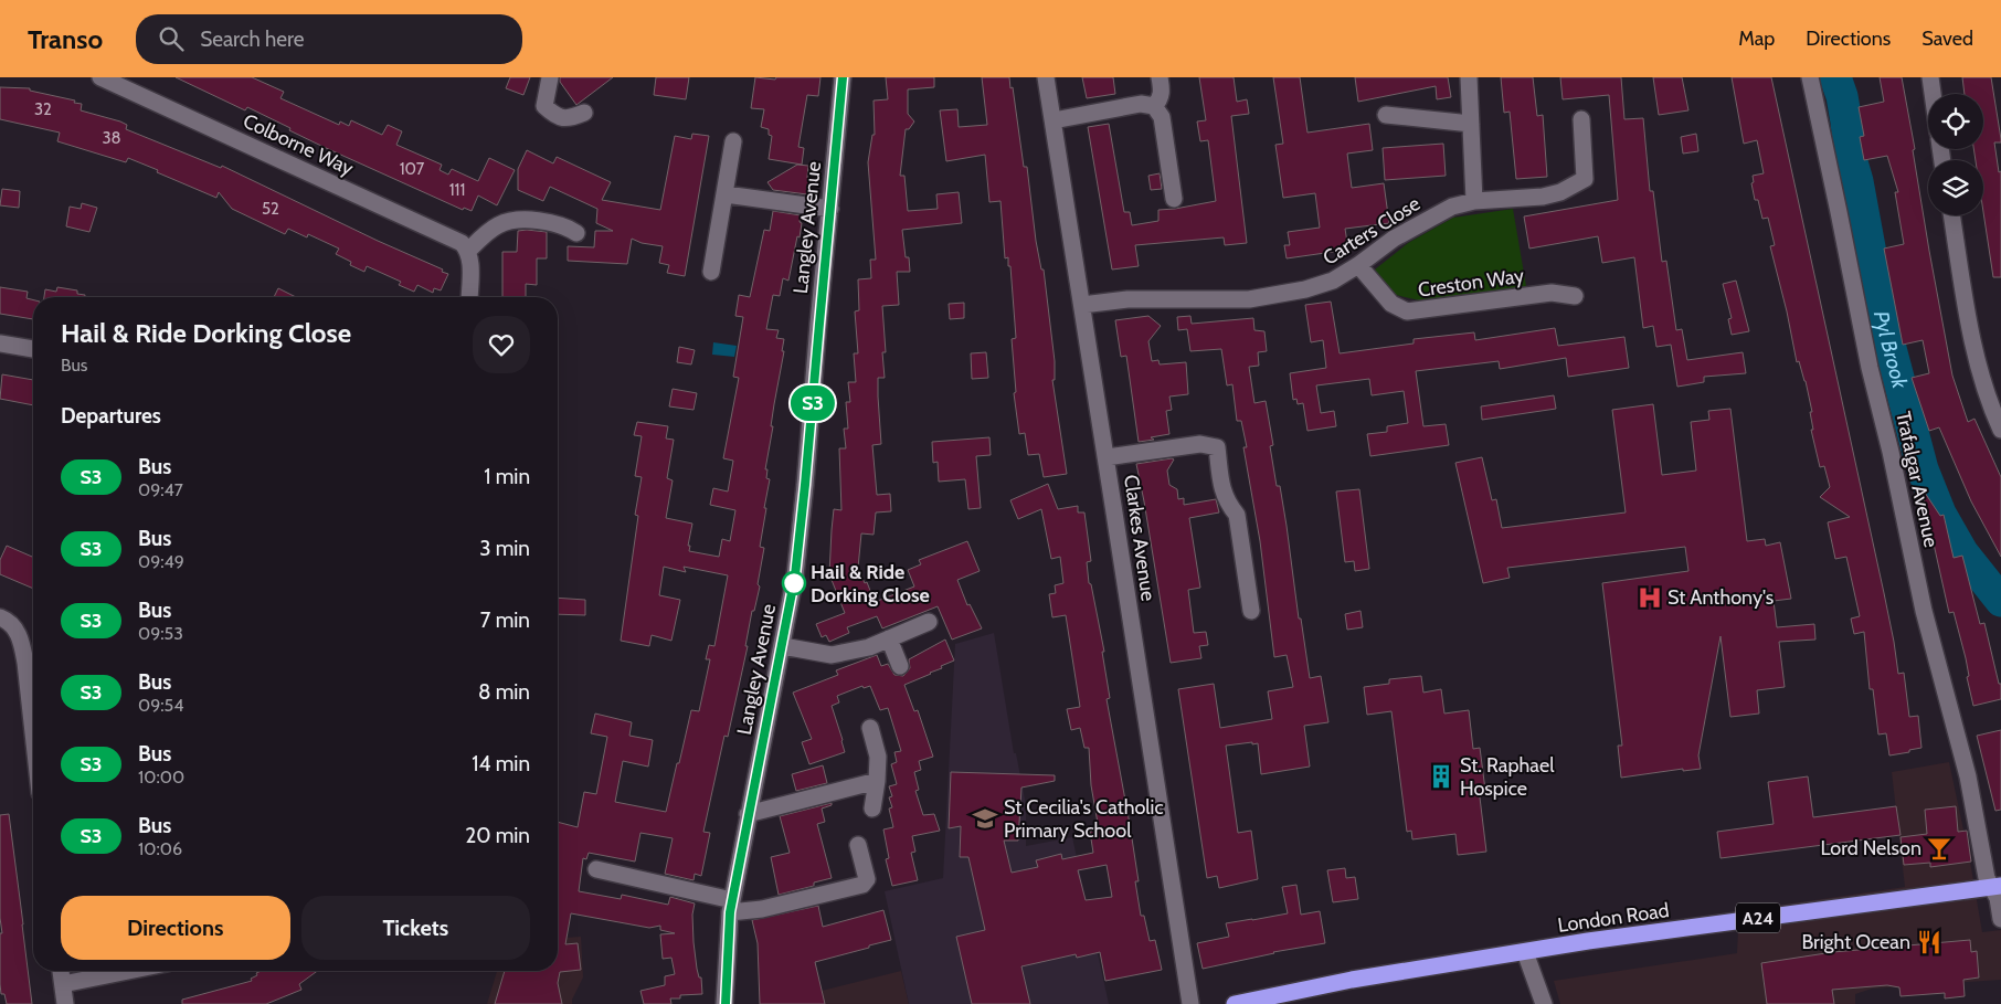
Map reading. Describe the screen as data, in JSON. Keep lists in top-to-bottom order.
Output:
{
  "streets": {
    "highway": ["London Road", "A24"],
    "street": [
      "Colborne Way",
      "Langley Avenue",
      "Carters Close",
      "Creston Way",
      "Trafalgar Avenue",
      "Clarkes Avenue"
    ]
  },
  "crossings": [
    ["Carters Close", "Creston Way"],
    ["Carters Close", "Clarkes Avenue"],
    ["Trafalgar Avenue", "London Road"]
  ],
  "water": ["Pyl Brook"],
  "places": {
    "other": ["Hail & Ride Dorking Close"],
    "hospital": ["St Anthony's"],
    "building": ["St. Raphael Hospice"],
    "school or university": ["St Cecilia's Catholic Primary School"],
    "bar": ["Lord Nelson"],
    "restaurant": ["Bright Ocean"]
  },
  "lines": ["bus line S3"],
  "house_numbers": [
    "32",
    "38",
    "107",
    "111",
    "52"
  ],
  "page": {
    "header": "Transo",
    "search": "Search here",
    "nav": ["Map", "Directions", "Saved"],
    "on_map": "S3",
    "heading": [
      ["Hail & Ride Dorking Close", "Bus"],
      "Departures"
    ],
    "list": [
      {
        "mark": "S3",
        "name": "Bus",
        "note": "09:47",
        "value": "1 min"
      },
      {
        "mark": "S3",
        "name": "Bus",
        "note": "09:49",
        "value": "3 min"
      },
      {
        "mark": "S3",
        "name": "Bus",
        "note": "09:53",
        "value": "7 min"
      },
      {
        "mark": "S3",
        "name": "Bus",
        "note": "09:54",
        "value": "8 min"
      },
      {
        "mark": "S3",
        "name": "Bus",
        "note": "10:00",
        "value": "14 min"
      },
      {
        "mark": "S3",
        "name": "Bus",
        "note": "10:06",
        "value": "20 min"
      }
    ],
    "buttons": ["Directions", "Tickets"]
  }
}
